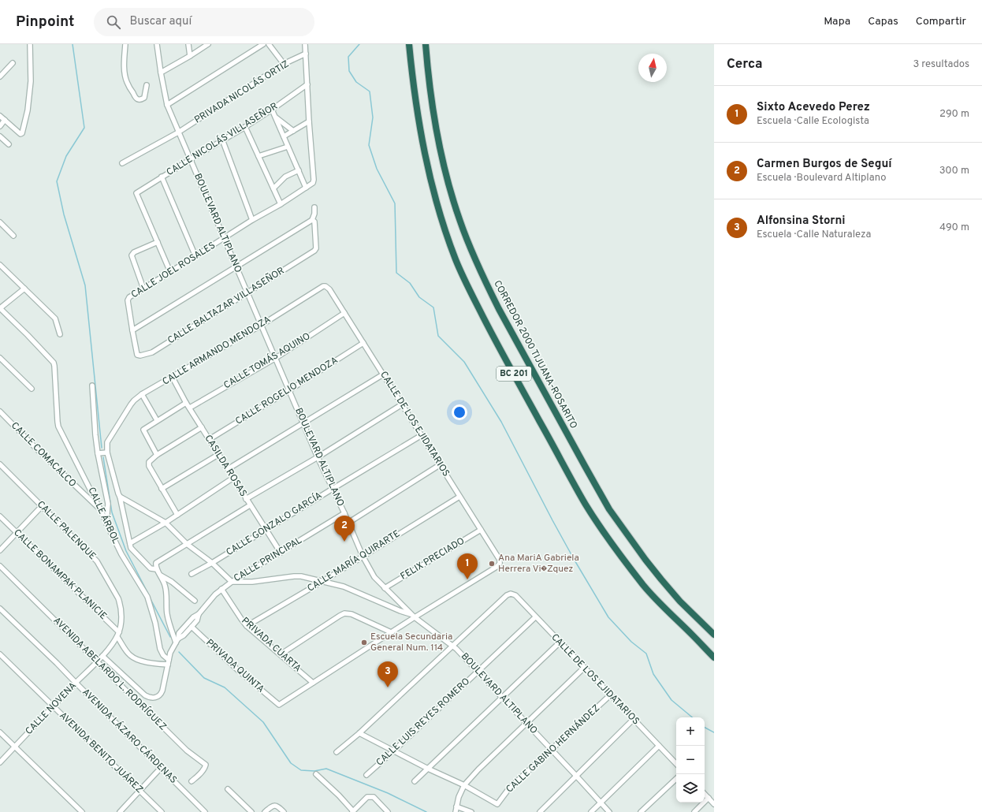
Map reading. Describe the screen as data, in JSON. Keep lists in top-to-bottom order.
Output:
{
  "streets": {
    "highway": ["CORREDOR 2000 TIJUANA-ROSARITO", "BC 201"],
    "street": [
      "PRIVADA NICOLÁS ORTIZ",
      "CALLE NICOLÁS VILLASEÑOR",
      "BOULEVARD ALTIPLANO",
      "CALLE JOEL ROSALES",
      "CALLE BALTAZAR VILLASEÑOR",
      "CALLE ARMANDO MENDOZA",
      "CALLE TOMÁS AQUINO",
      "CALLE ROGELIO MENDOZA",
      "CALLE DE LOS EJIDATARIOS",
      "CALLE COMACALCO",
      "CASILDA ROSAS",
      "CALLE ÁRBOL",
      "CALLE GONZALO GARCÍA",
      "CALLE PALENQUE",
      "FELIX PRECIADO",
      "CALLE PRINCIPAL",
      "CALLE MARÍA QUIRARTE",
      "CALLE BONAMPAK PLANICIE",
      "PRIVADA CUARTA",
      "PRIVADA QUINTA",
      "AVENIDA ABELARDO L. RODRÍGUEZ",
      "CALLE NOVENA",
      "CALLE LUIS REYES ROMERO",
      "AVENIDA LÁZARO CÁRDENAS",
      "CALLE GABINO HERNÁNDEZ",
      "AVENIDA BENITO JUÁREZ"
    ]
  },
  "crossings": [
    ["PRIVADA NICOLÁS ORTIZ", "BOULEVARD ALTIPLANO"],
    ["CALLE NICOLÁS VILLASEÑOR", "BOULEVARD ALTIPLANO"],
    ["BOULEVARD ALTIPLANO", "CALLE JOEL ROSALES"],
    ["BOULEVARD ALTIPLANO", "CALLE BALTAZAR VILLASEÑOR"],
    ["BOULEVARD ALTIPLANO", "CALLE ARMANDO MENDOZA"],
    ["BOULEVARD ALTIPLANO", "CALLE TOMÁS AQUINO"],
    ["BOULEVARD ALTIPLANO", "CALLE ROGELIO MENDOZA"],
    ["BOULEVARD ALTIPLANO", "CALLE DE LOS EJIDATARIOS"],
    ["BOULEVARD ALTIPLANO", "CALLE GONZALO GARCÍA"],
    ["BOULEVARD ALTIPLANO", "FELIX PRECIADO"],
    ["BOULEVARD ALTIPLANO", "CALLE PRINCIPAL"],
    ["BOULEVARD ALTIPLANO", "CALLE MARÍA QUIRARTE"],
    ["BOULEVARD ALTIPLANO", "CALLE LUIS REYES ROMERO"],
    ["BOULEVARD ALTIPLANO", "CALLE GABINO HERNÁNDEZ"],
    ["CALLE JOEL ROSALES", "CALLE BALTAZAR VILLASEÑOR"],
    ["CALLE ARMANDO MENDOZA", "CALLE DE LOS EJIDATARIOS"],
    ["CALLE ARMANDO MENDOZA", "CASILDA ROSAS"],
    ["CALLE TOMÁS AQUINO", "CALLE DE LOS EJIDATARIOS"],
    ["CALLE TOMÁS AQUINO", "CASILDA ROSAS"],
    ["CALLE ROGELIO MENDOZA", "CALLE DE LOS EJIDATARIOS"],
    ["CALLE ROGELIO MENDOZA", "CASILDA ROSAS"],
    ["CALLE DE LOS EJIDATARIOS", "CALLE GONZALO GARCÍA"],
    ["CALLE DE LOS EJIDATARIOS", "FELIX PRECIADO"],
    ["CALLE DE LOS EJIDATARIOS", "CALLE MARÍA QUIRARTE"],
    ["CALLE DE LOS EJIDATARIOS", "CALLE LUIS REYES ROMERO"],
    ["CALLE DE LOS EJIDATARIOS", "CALLE GABINO HERNÁNDEZ"],
    ["CALLE COMACALCO", "CALLE ÁRBOL"],
    ["CASILDA ROSAS", "CALLE GONZALO GARCÍA"],
    ["CASILDA ROSAS", "CALLE PRINCIPAL"],
    ["CALLE ÁRBOL", "CALLE PRINCIPAL"],
    ["CALLE PALENQUE", "CALLE PRINCIPAL"],
    ["CALLE PALENQUE", "CALLE BONAMPAK PLANICIE"],
    ["CALLE PALENQUE", "CALLE NOVENA"],
    ["CALLE PRINCIPAL", "PRIVADA CUARTA"],
    ["CALLE PRINCIPAL", "PRIVADA QUINTA"],
    ["CALLE PRINCIPAL", "CALLE NOVENA"],
    ["CALLE MARÍA QUIRARTE", "PRIVADA CUARTA"],
    ["PRIVADA CUARTA", "PRIVADA QUINTA"],
    ["AVENIDA ABELARDO L. RODRÍGUEZ", "CALLE NOVENA"],
    ["CALLE NOVENA", "AVENIDA LÁZARO CÁRDENAS"],
    ["CALLE NOVENA", "AVENIDA BENITO JUÁREZ"]
  ],
  "places": ["Ana MariA Gabriela Herrera Vi�Zquez", "Escuela Secundaria General Num. 114"],
  "north": "top",
  "page": {
    "header": "Pinpoint",
    "search": "Buscar aquí",
    "nav": ["Mapa", "Capas", "Compartir"],
    "heading": ["Cerca", "3 resultados"],
    "list": [
      {
        "mark": "1",
        "name": "Sixto Acevedo Perez",
        "note": "Escuela · Calle Ecologista",
        "value": "290 m"
      },
      {
        "mark": "2",
        "name": "Carmen Burgos de Seguí",
        "note": "Escuela · Boulevard Altiplano",
        "value": "300 m"
      },
      {
        "mark": "3",
        "name": "Alfonsina Storni",
        "note": "Escuela · Calle Naturaleza",
        "value": "490 m"
      }
    ],
    "pins": ["2", "1", "3"],
    "map_buttons": ["+", "−"]
  }
}
